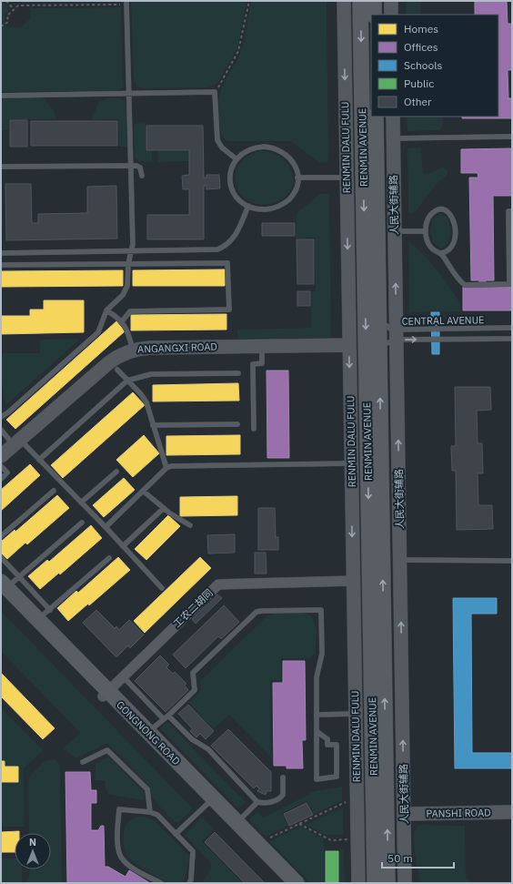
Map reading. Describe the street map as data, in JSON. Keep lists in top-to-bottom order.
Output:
{
  "streets": {
    "main road": [
      "RENMIN DALU FULU",
      "RENMIN AVENUE",
      "人民大街辅路",
      "ANGANGXI ROAD",
      "GONGNONG ROAD",
      "PANSHI ROAD"
    ],
    "street": ["工农二胡同"],
    "lane": ["CENTRAL AVENUE"]
  },
  "crossings": [
    ["RENMIN DALU FULU", "ANGANGXI ROAD"],
    ["RENMIN DALU FULU", "工农二胡同"],
    ["RENMIN AVENUE", "CENTRAL AVENUE"],
    ["人民大街辅路", "CENTRAL AVENUE"],
    ["人民大街辅路", "PANSHI ROAD"],
    ["工农二胡同", "GONGNONG ROAD"]
  ],
  "one_way": ["RENMIN DALU FULU", "人民大街辅路"],
  "legend": [
    "Homes",
    "Offices",
    "Schools",
    "Public",
    "Other"
  ],
  "scale_bar": "50 m",
  "north": "top"
}
